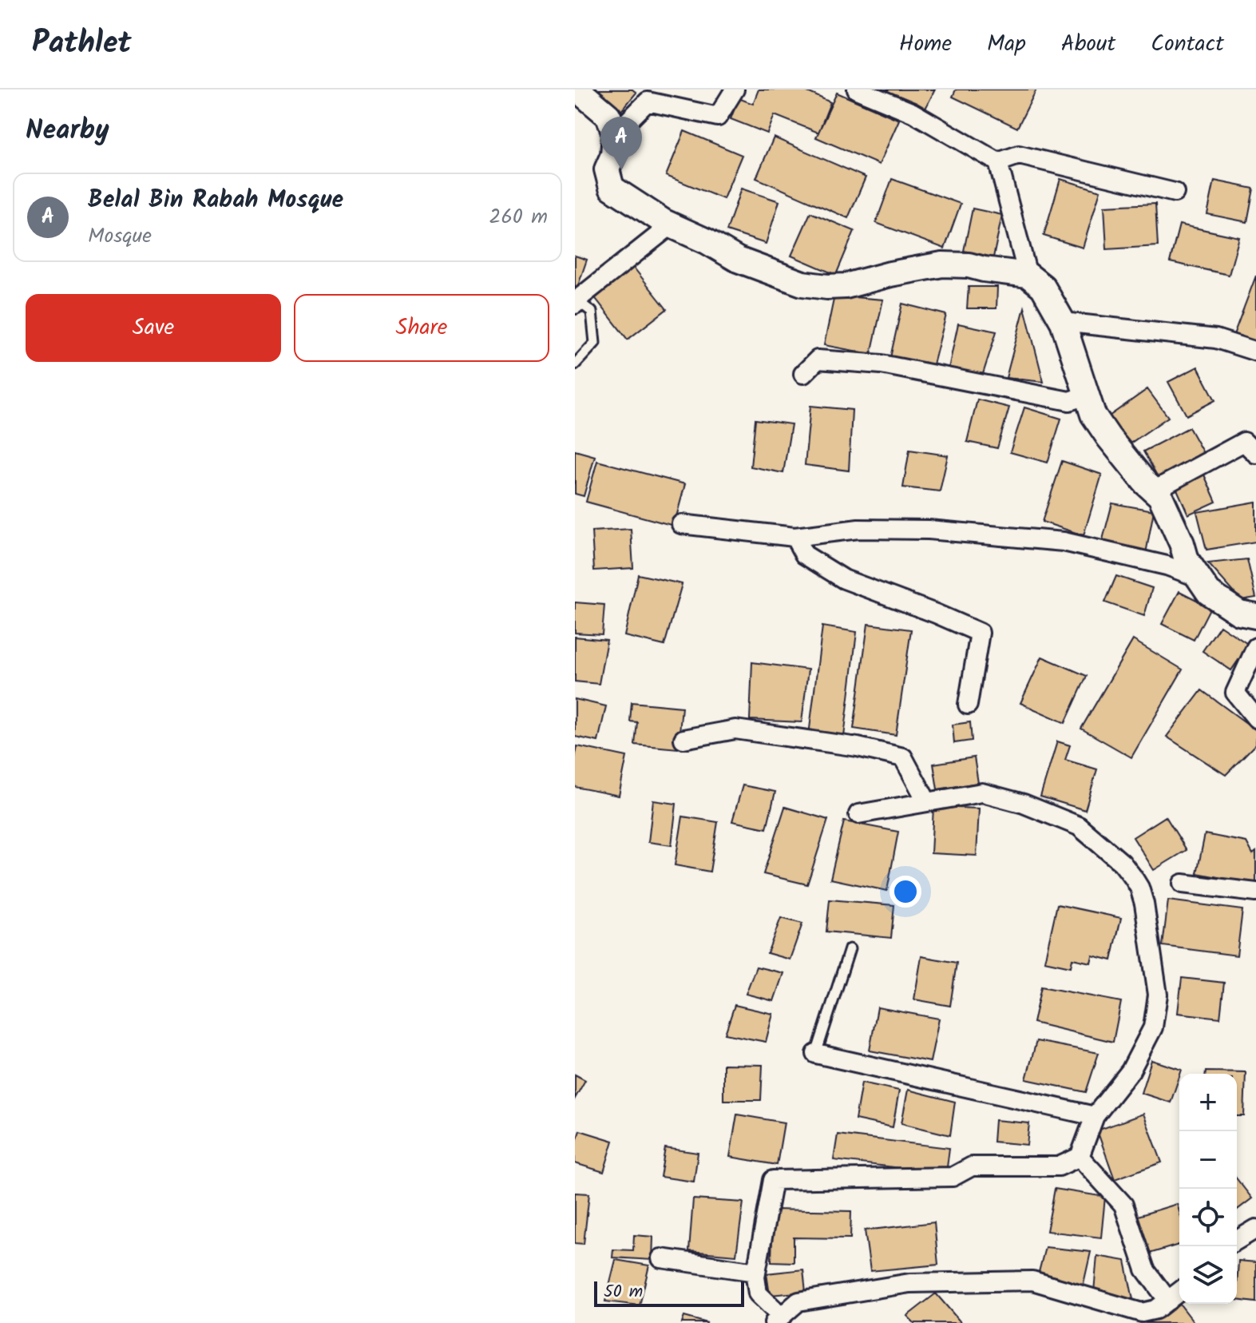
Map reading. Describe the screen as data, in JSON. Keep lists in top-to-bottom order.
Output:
{
  "scale_bar": "50 m",
  "page": {
    "header": "Pathlet",
    "nav": [
      "Home",
      "Map",
      "About",
      "Contact"
    ],
    "heading": "Nearby",
    "pins": "A",
    "list": [
      {
        "mark": "A",
        "name": "Belal Bin Rabah Mosque",
        "note": "Mosque",
        "value": "260 m"
      }
    ],
    "buttons": ["Save", "Share"],
    "map_buttons": ["+", "−"],
    "scale": "50 m"
  }
}
